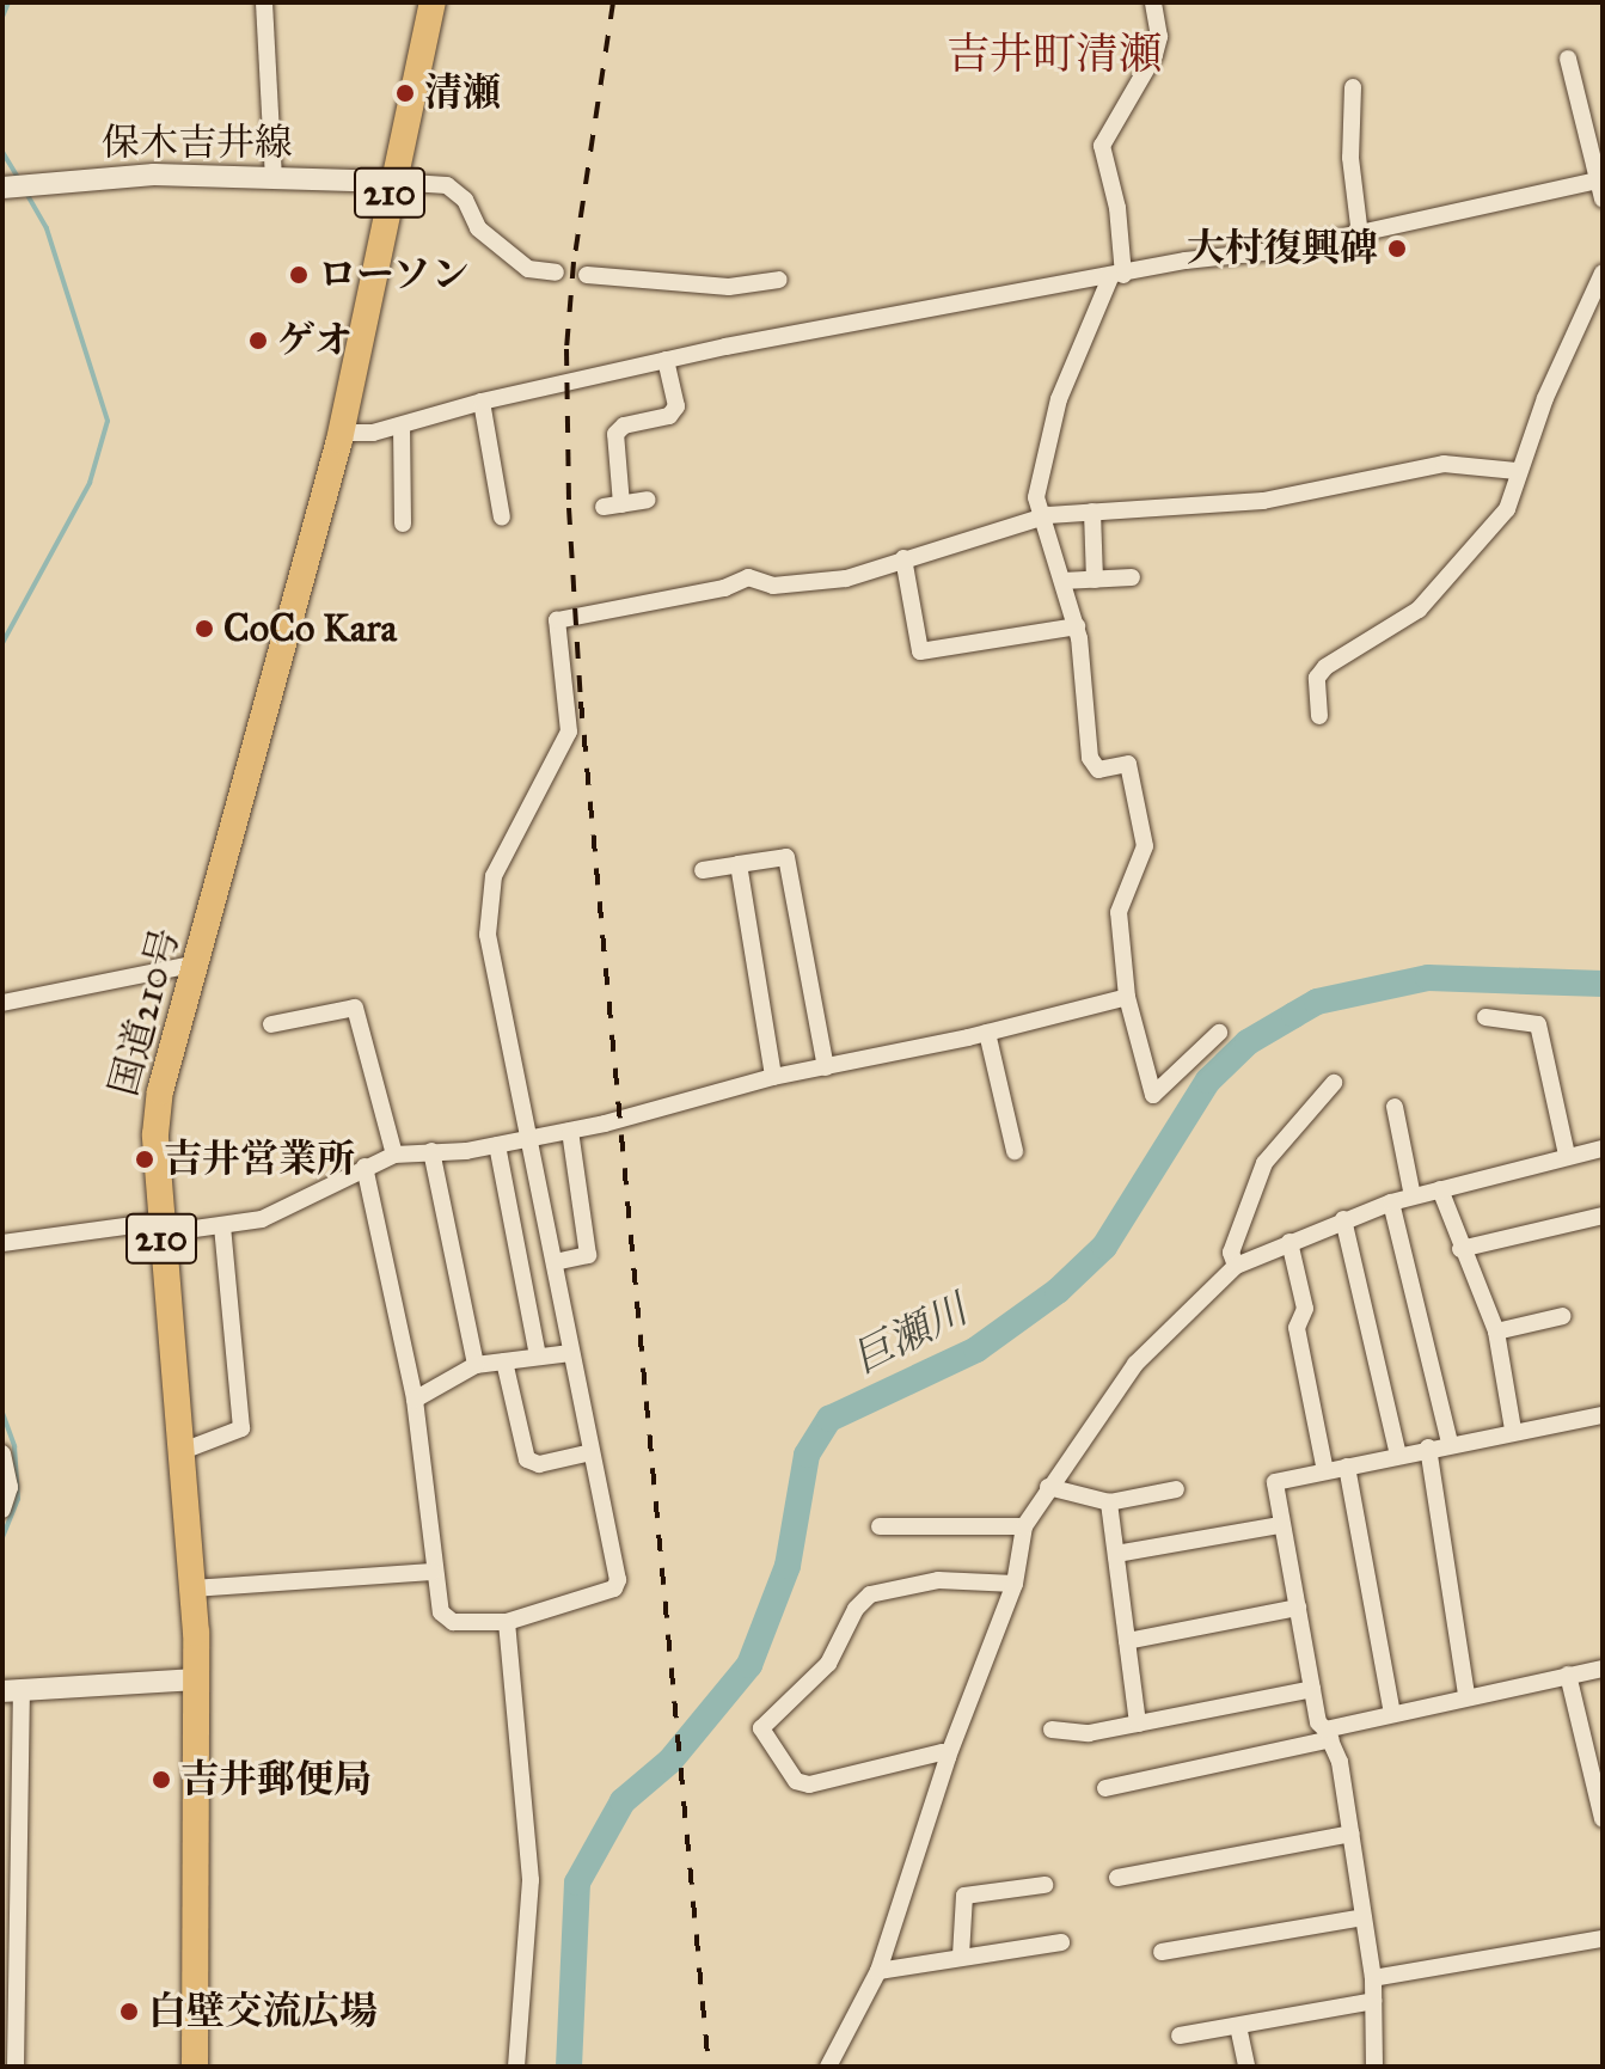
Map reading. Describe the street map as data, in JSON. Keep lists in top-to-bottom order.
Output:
{
  "streets": {
    "highway": ["210", "国道210号"],
    "main road": ["保木吉井線"]
  },
  "crossings": [
    ["保木吉井線", "国道210号"]
  ],
  "districts": ["吉井町清瀬"],
  "water": ["巨瀬川"],
  "places": [
    "清瀬",
    "大村復興碑",
    "ローソン",
    "ゲオ",
    "CoCo Kara",
    "吉井営業所",
    "吉井郵便局",
    "白壁交流広場"
  ]
}
